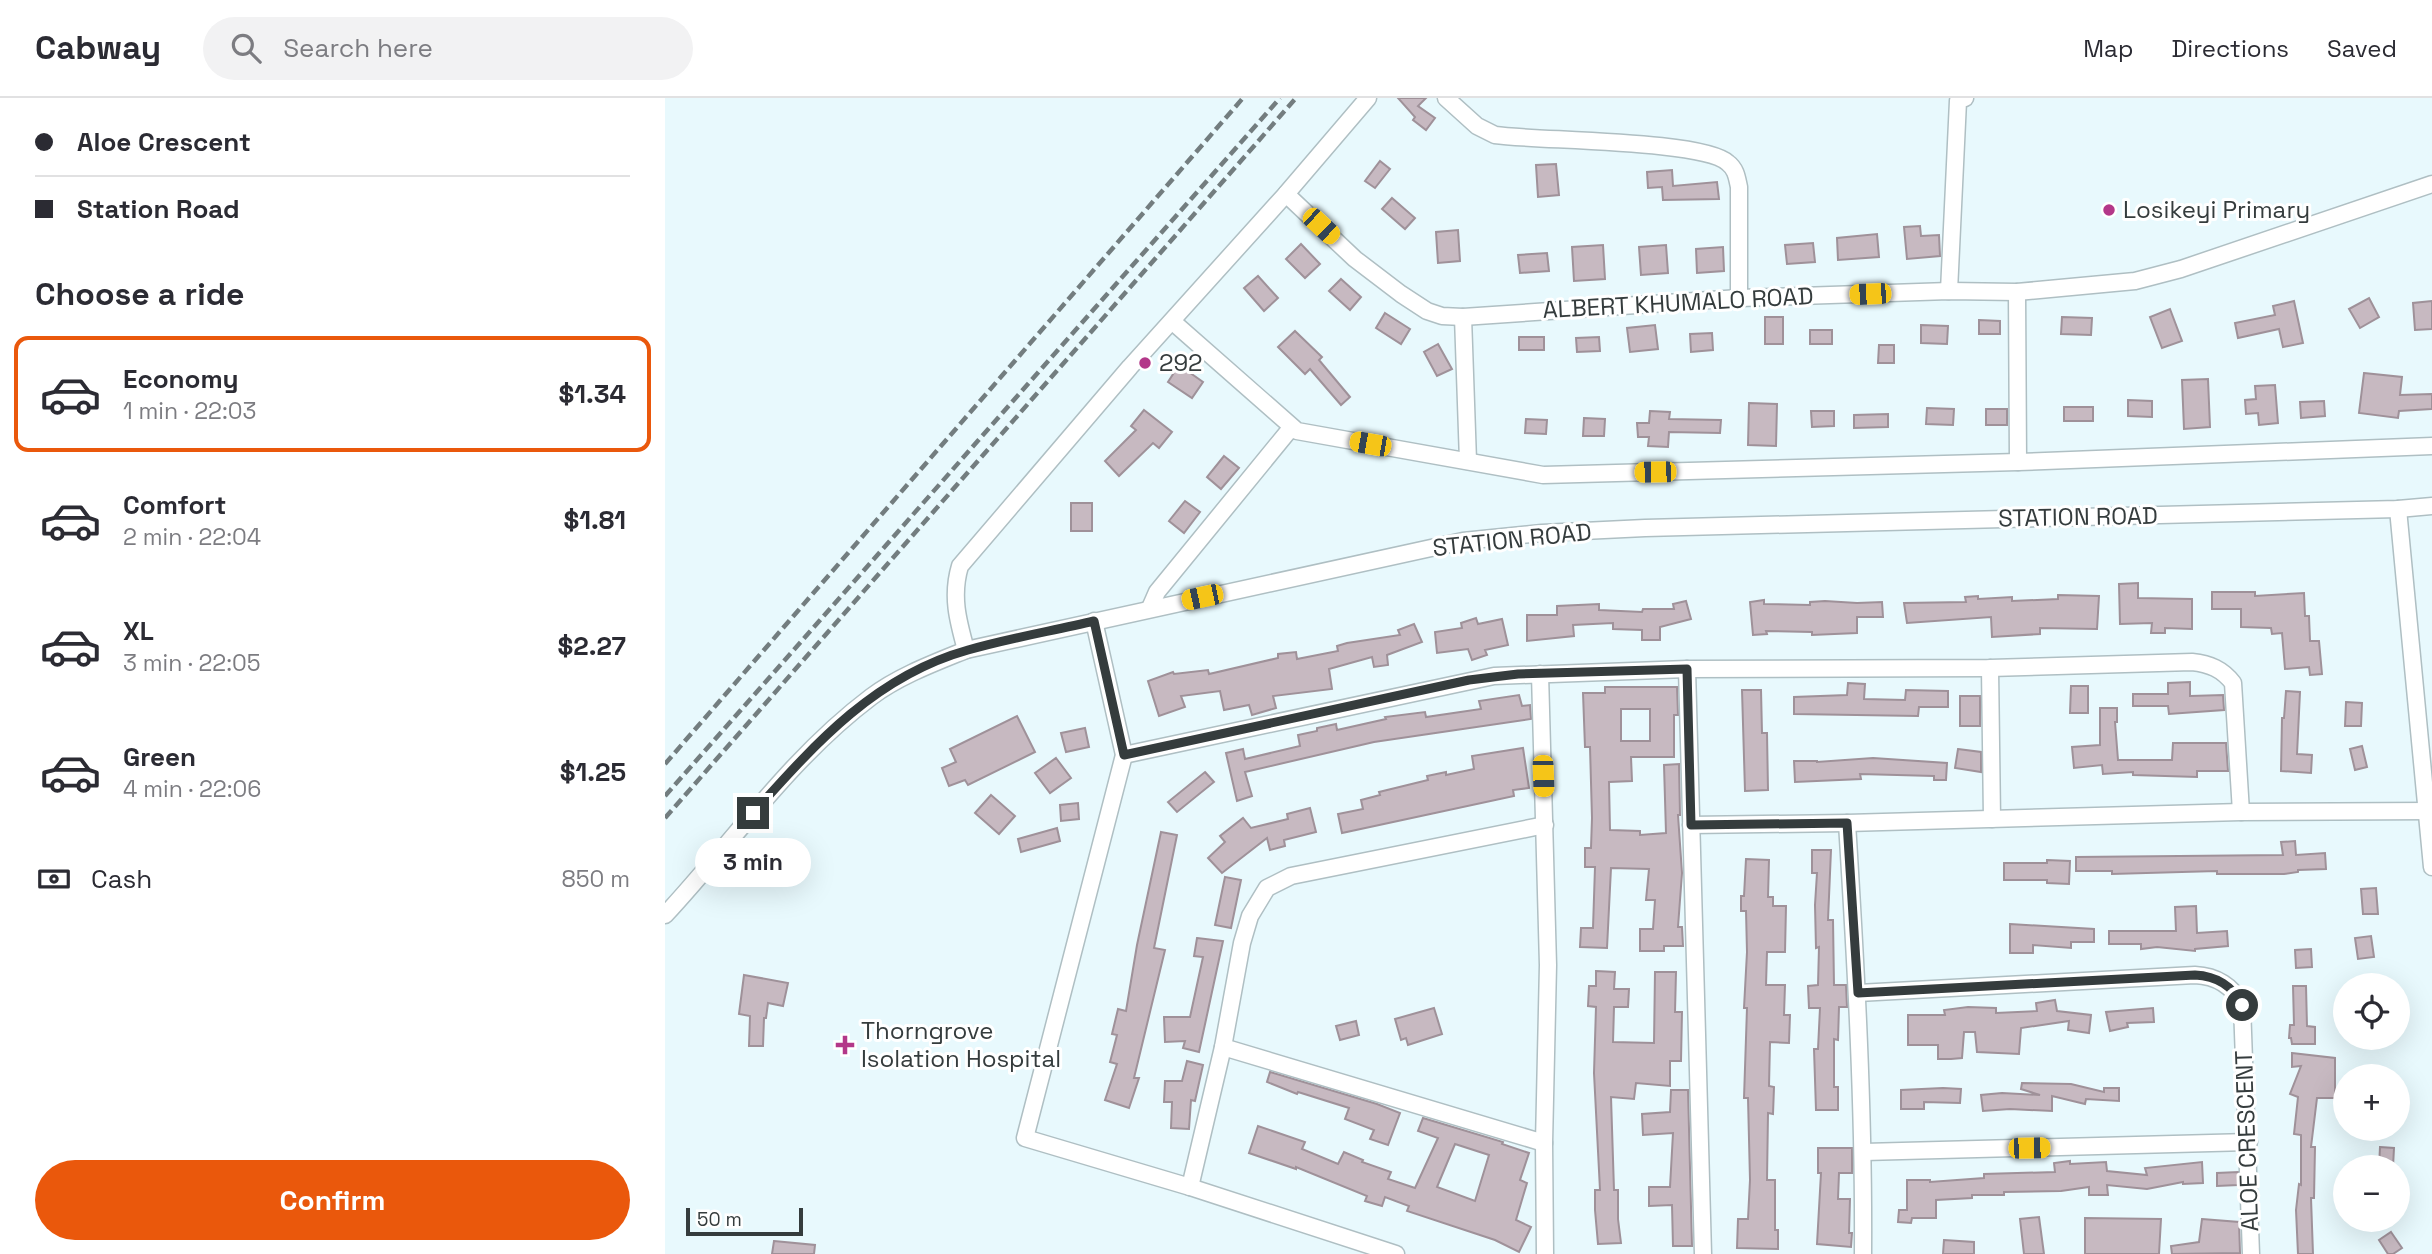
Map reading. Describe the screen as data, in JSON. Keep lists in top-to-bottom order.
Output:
{
  "streets": {
    "street": ["ALBERT KHUMALO ROAD", "STATION ROAD", "ALOE CRESCENT"]
  },
  "places": {
    "other": ["Losikeyi Primary", "292"],
    "health": ["Thorngrove Isolation Hospital"]
  },
  "scale_bar": "50 m",
  "page": {
    "header": "Cabway",
    "search": "Search here",
    "nav": ["Map", "Directions", "Saved"],
    "banner": ["Aloe Crescent", "Station Road"],
    "heading": "Choose a ride",
    "list": [
      {
        "name": "Economy",
        "note": "1 min · 22:03",
        "value": "$1.34"
      },
      {
        "name": "Comfort",
        "note": "2 min · 22:04",
        "value": "$1.81"
      },
      {
        "name": "XL",
        "note": "3 min · 22:05",
        "value": "$2.27"
      },
      {
        "name": "Green",
        "note": "4 min · 22:06",
        "value": "$1.25"
      }
    ],
    "bubble": "3 min",
    "pay": ["Cash", "850 m"],
    "map_buttons": ["+", "−"],
    "buttons": "Confirm",
    "scale": "50 m"
  }
}
